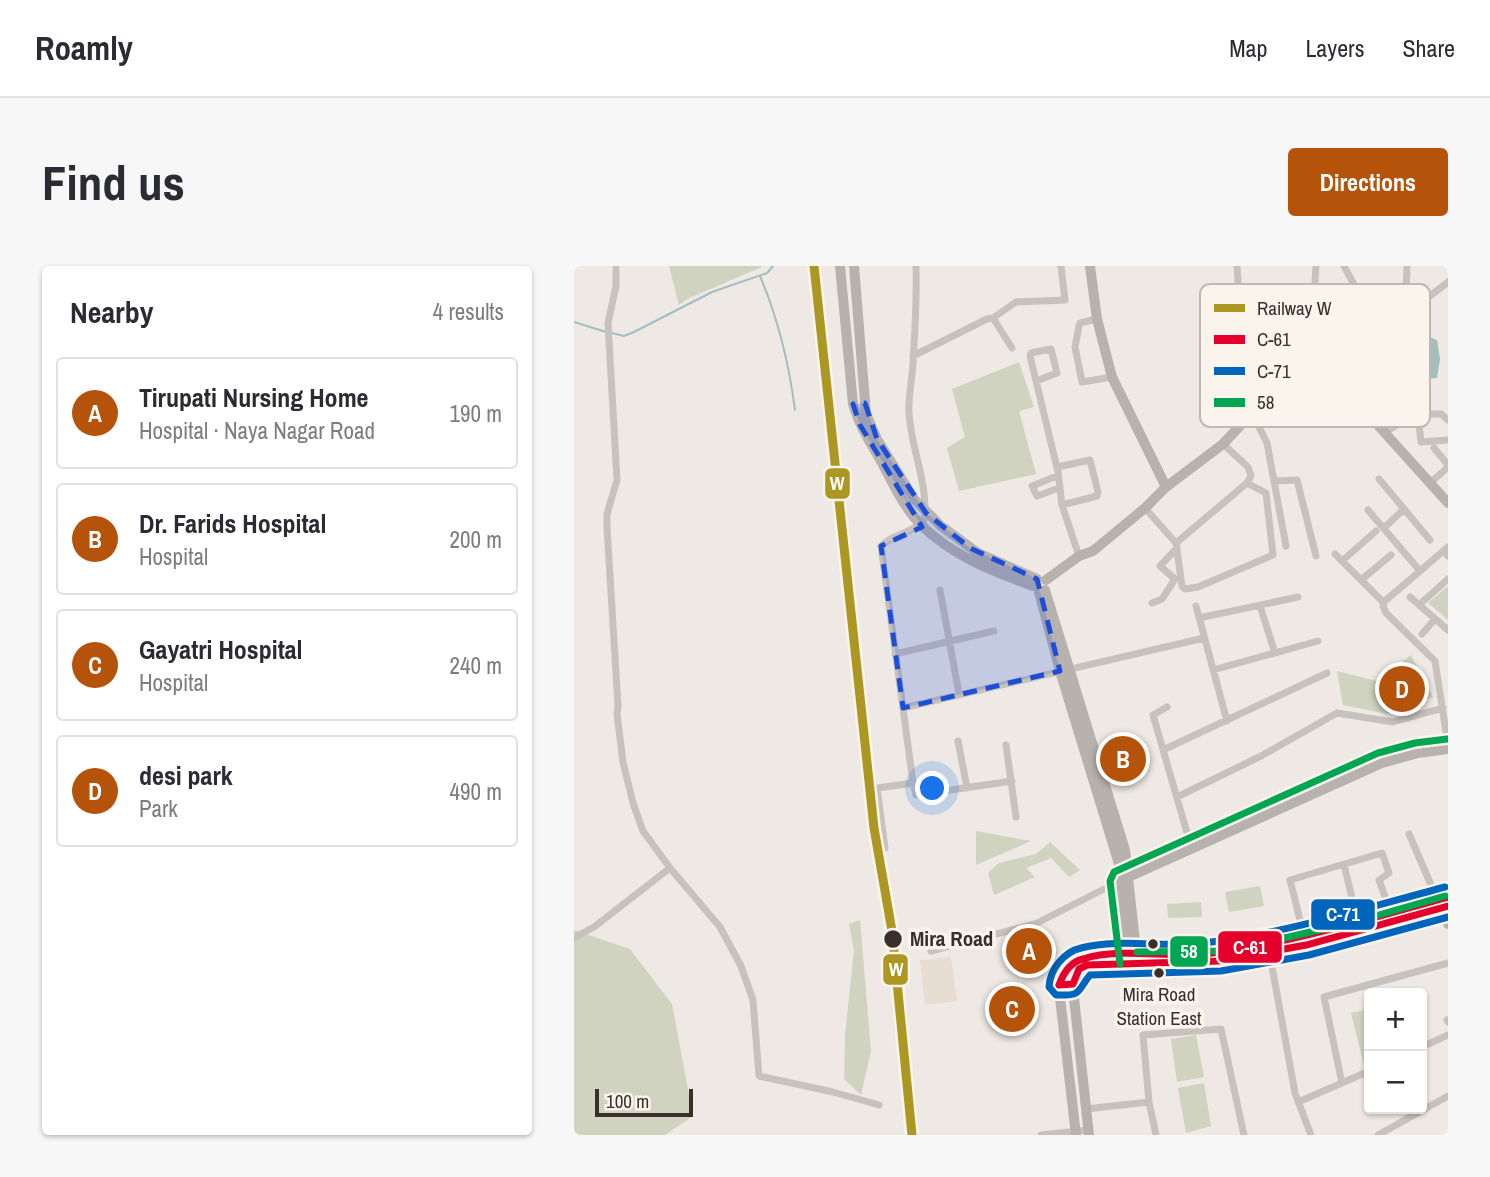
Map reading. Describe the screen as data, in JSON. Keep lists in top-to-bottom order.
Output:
{
  "places": ["Mira Road", "Mira Road Station East"],
  "lines": [
    "rail line W",
    "transit line 58",
    "transit line C-71",
    "transit line C-61"
  ],
  "legend": [
    "Railway W",
    "C-61",
    "C-71",
    "58"
  ],
  "scale_bar": "100 m",
  "page": {
    "header": "Roamly",
    "nav": ["Map", "Layers", "Share"],
    "buttons": "Directions",
    "title": "Find us",
    "heading": ["Nearby", "4 results"],
    "list": [
      {
        "mark": "A",
        "name": "Tirupati Nursing Home",
        "note": "Hospital · Naya Nagar Road",
        "value": "190 m"
      },
      {
        "mark": "B",
        "name": "Dr. Farids Hospital",
        "note": "Hospital",
        "value": "200 m"
      },
      {
        "mark": "C",
        "name": "Gayatri Hospital",
        "note": "Hospital",
        "value": "240 m"
      },
      {
        "mark": "D",
        "name": "desi park",
        "note": "Park",
        "value": "490 m"
      }
    ],
    "pins": [
      "D",
      "B",
      "A",
      "C"
    ],
    "map_buttons": ["+", "−"],
    "scale": "100 m"
  }
}
